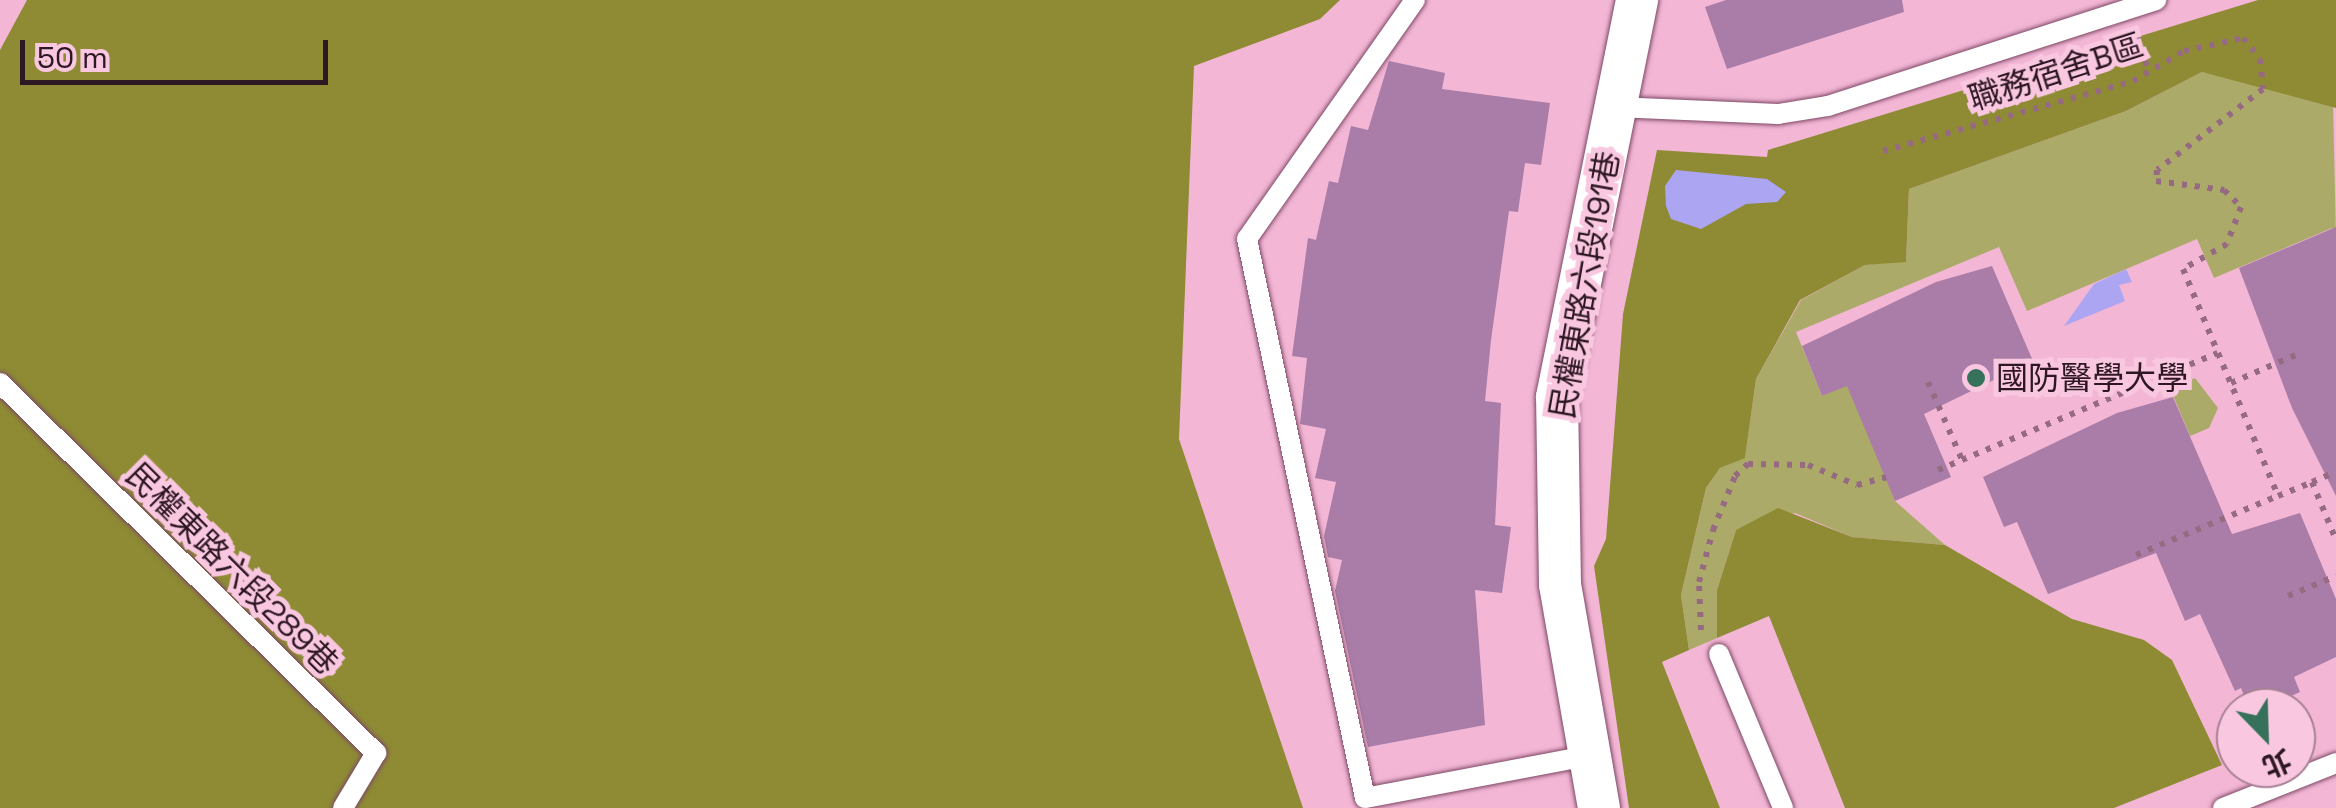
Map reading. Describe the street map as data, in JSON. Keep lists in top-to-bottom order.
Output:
{
  "streets": {
    "street": ["民權東路六段191巷"],
    "lane": ["民權東路六段289巷"],
    "path": ["職務宿舍B區"]
  },
  "places": ["國防醫學大學"],
  "scale_bar": "50 m",
  "north": "bottom right"
}
